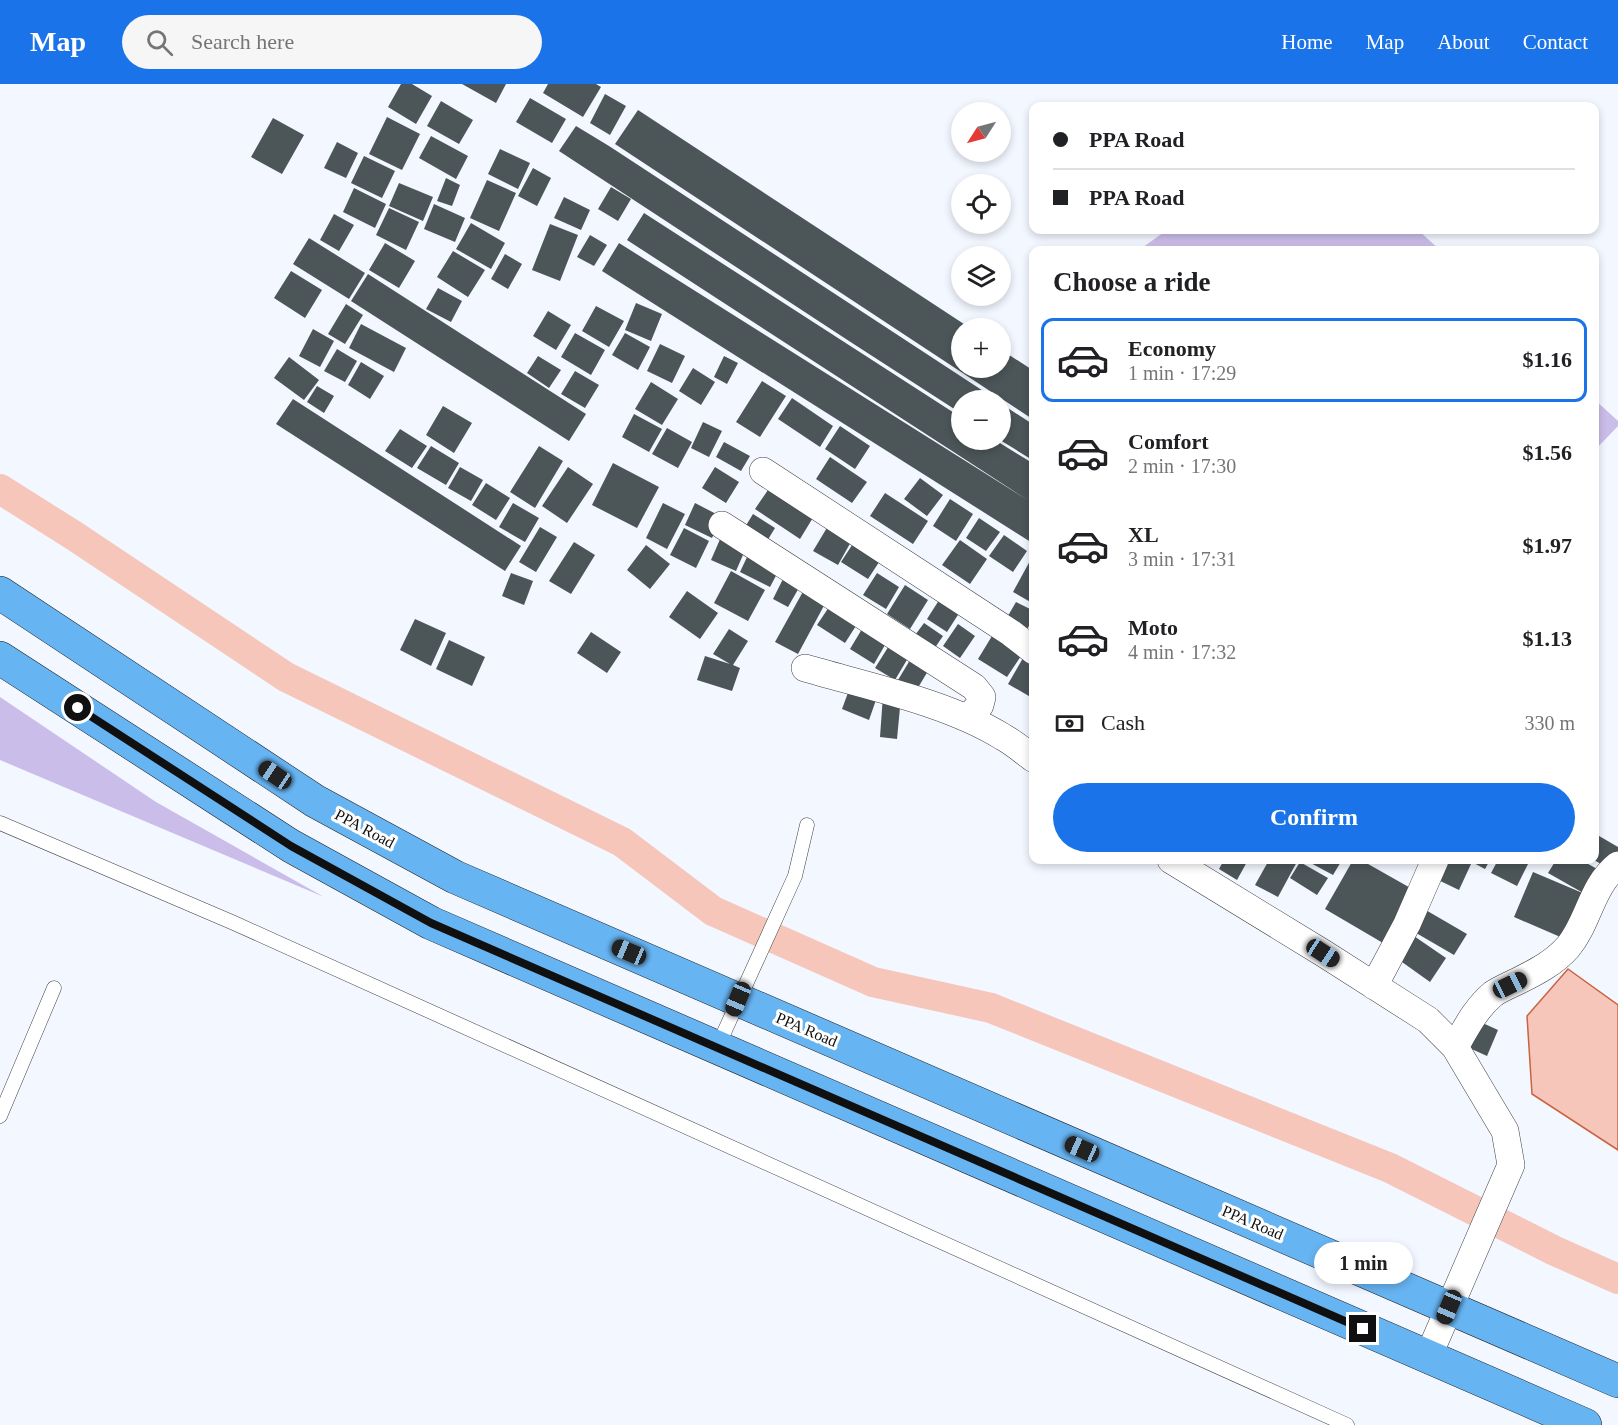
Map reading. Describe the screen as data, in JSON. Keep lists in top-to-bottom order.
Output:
{
  "streets": {
    "highway": ["PPA Road"]
  },
  "north": "bottom left",
  "page": {
    "header": "Map",
    "search": "Search here",
    "nav": [
      "Home",
      "Map",
      "About",
      "Contact"
    ],
    "map_buttons": ["+", "−"],
    "banner": ["PPA Road", "PPA Road"],
    "heading": "Choose a ride",
    "list": [
      {
        "name": "Economy",
        "note": "1 min · 17:29",
        "value": "$1.16"
      },
      {
        "name": "Comfort",
        "note": "2 min · 17:30",
        "value": "$1.56"
      },
      {
        "name": "XL",
        "note": "3 min · 17:31",
        "value": "$1.97"
      },
      {
        "name": "Moto",
        "note": "4 min · 17:32",
        "value": "$1.13"
      }
    ],
    "pay": ["Cash", "330 m"],
    "buttons": "Confirm",
    "bubble": "1 min"
  }
}
